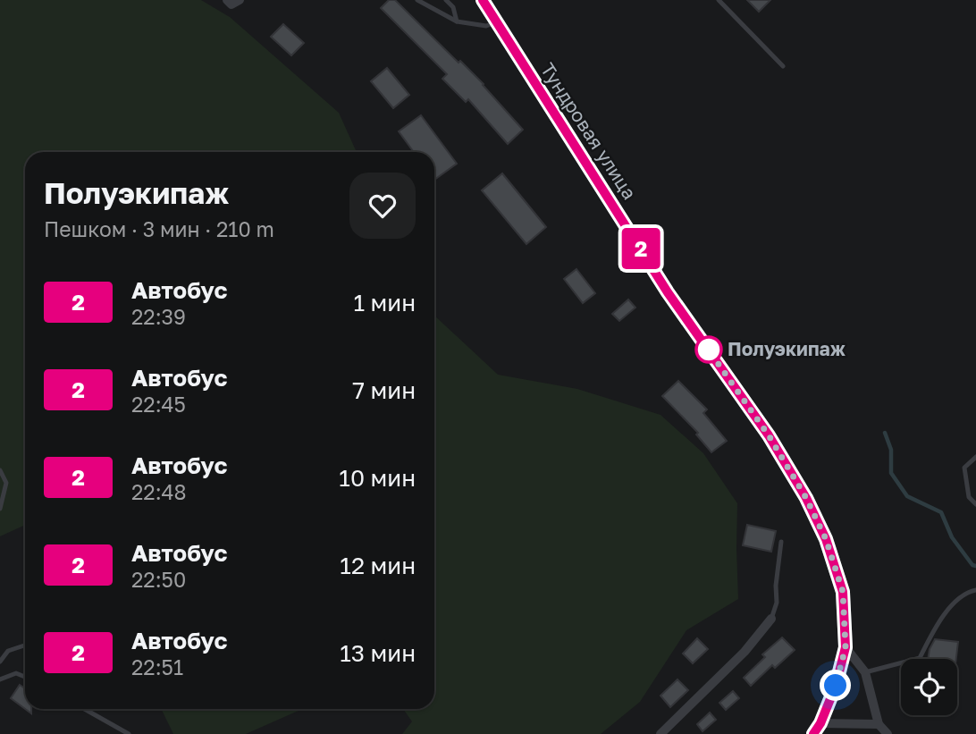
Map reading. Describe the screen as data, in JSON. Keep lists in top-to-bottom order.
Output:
{
  "streets": {
    "main road": ["Тундровая улица"]
  },
  "places": ["Полуэкипаж"],
  "lines": ["bus line 2"],
  "page": {
    "on_map": "2",
    "heading": ["Полуэкипаж", "Пешком · 3 мин · 210 m"],
    "list": [
      {
        "mark": "2",
        "name": "Автобус",
        "note": "22:39",
        "value": "1 мин"
      },
      {
        "mark": "2",
        "name": "Автобус",
        "note": "22:45",
        "value": "7 мин"
      },
      {
        "mark": "2",
        "name": "Автобус",
        "note": "22:48",
        "value": "10 мин"
      },
      {
        "mark": "2",
        "name": "Автобус",
        "note": "22:50",
        "value": "12 мин"
      },
      {
        "mark": "2",
        "name": "Автобус",
        "note": "22:51",
        "value": "13 мин"
      }
    ]
  }
}
